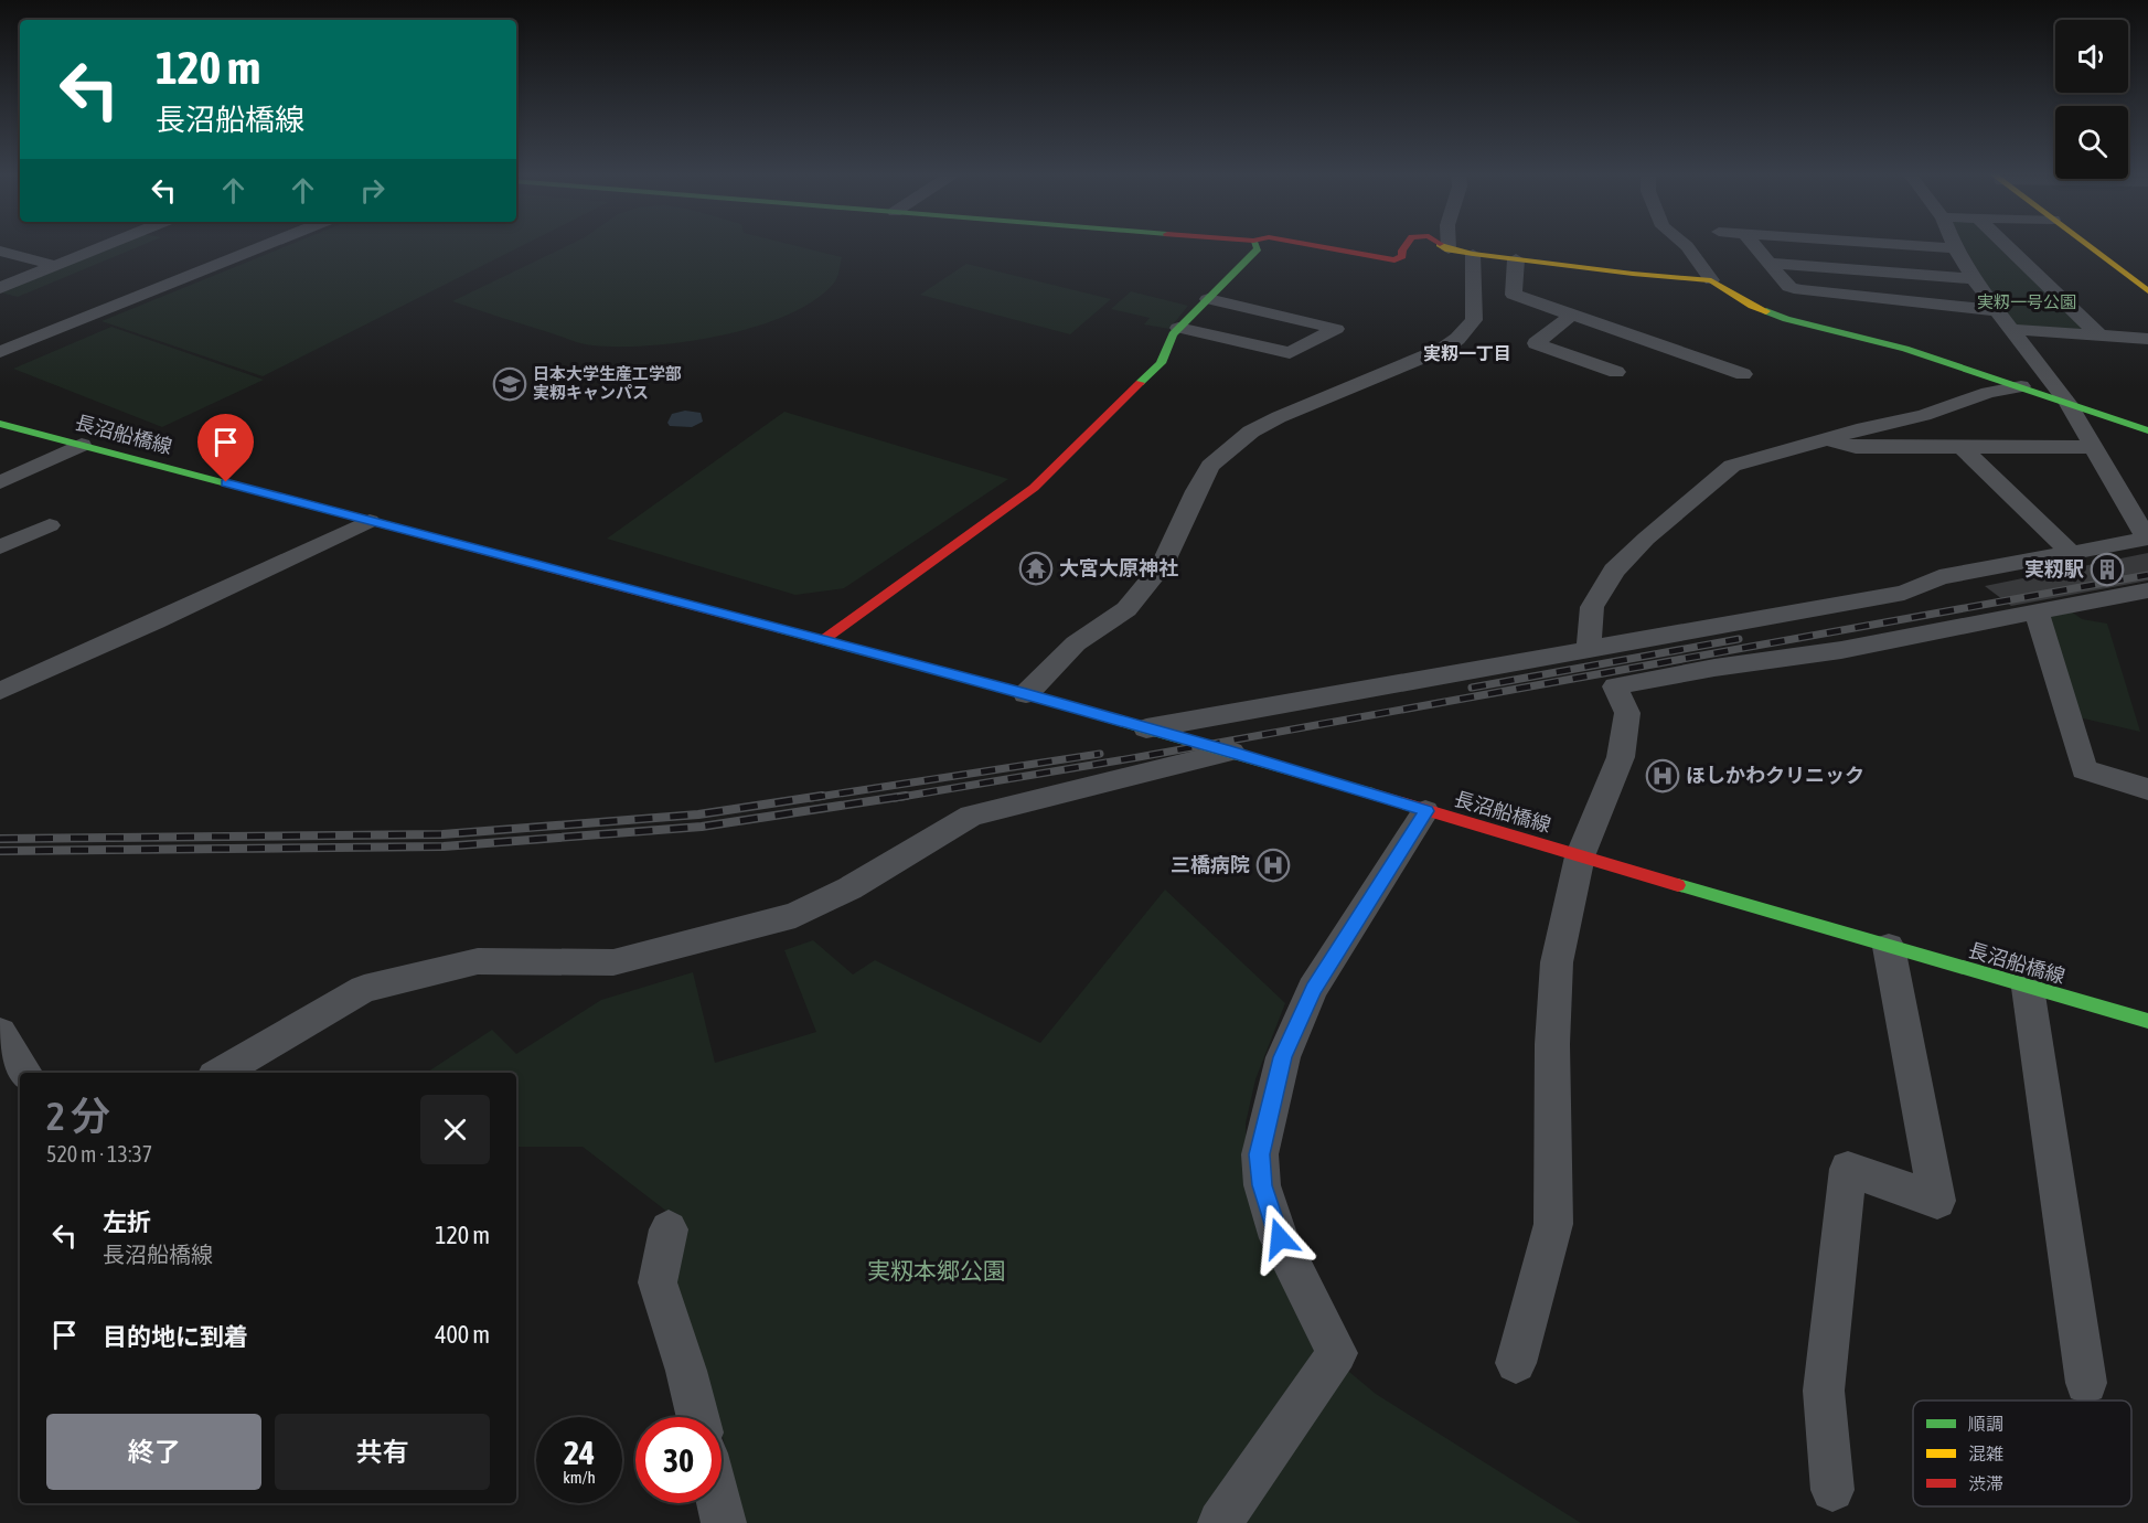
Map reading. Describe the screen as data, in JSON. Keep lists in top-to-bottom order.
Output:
{
  "streets": {
    "street": ["長沼船橋線"]
  },
  "districts": ["実籾一丁目"],
  "parks": ["実籾一号公園", "実籾本郷公園"],
  "places": {
    "school or university": ["日本大学生産工学部 実籾キャンパス"],
    "temple": ["大宮大原神社"],
    "building": ["実籾駅"],
    "hospital": ["ほしかわクリニック", "三橋病院"]
  },
  "legend": ["順調", "混雑", "渋滞"],
  "page": {
    "turn": ["120 m", "長沼船橋線"],
    "heading": ["2 分", "520 m · 13:37"],
    "list": [
      {
        "name": "左折",
        "note": "長沼船橋線",
        "value": "120 m"
      },
      {
        "name": "目的地に到着",
        "value": "400 m"
      }
    ],
    "buttons": ["終了", "共有"],
    "speed": "24 km/h",
    "limit": "30"
  }
}
